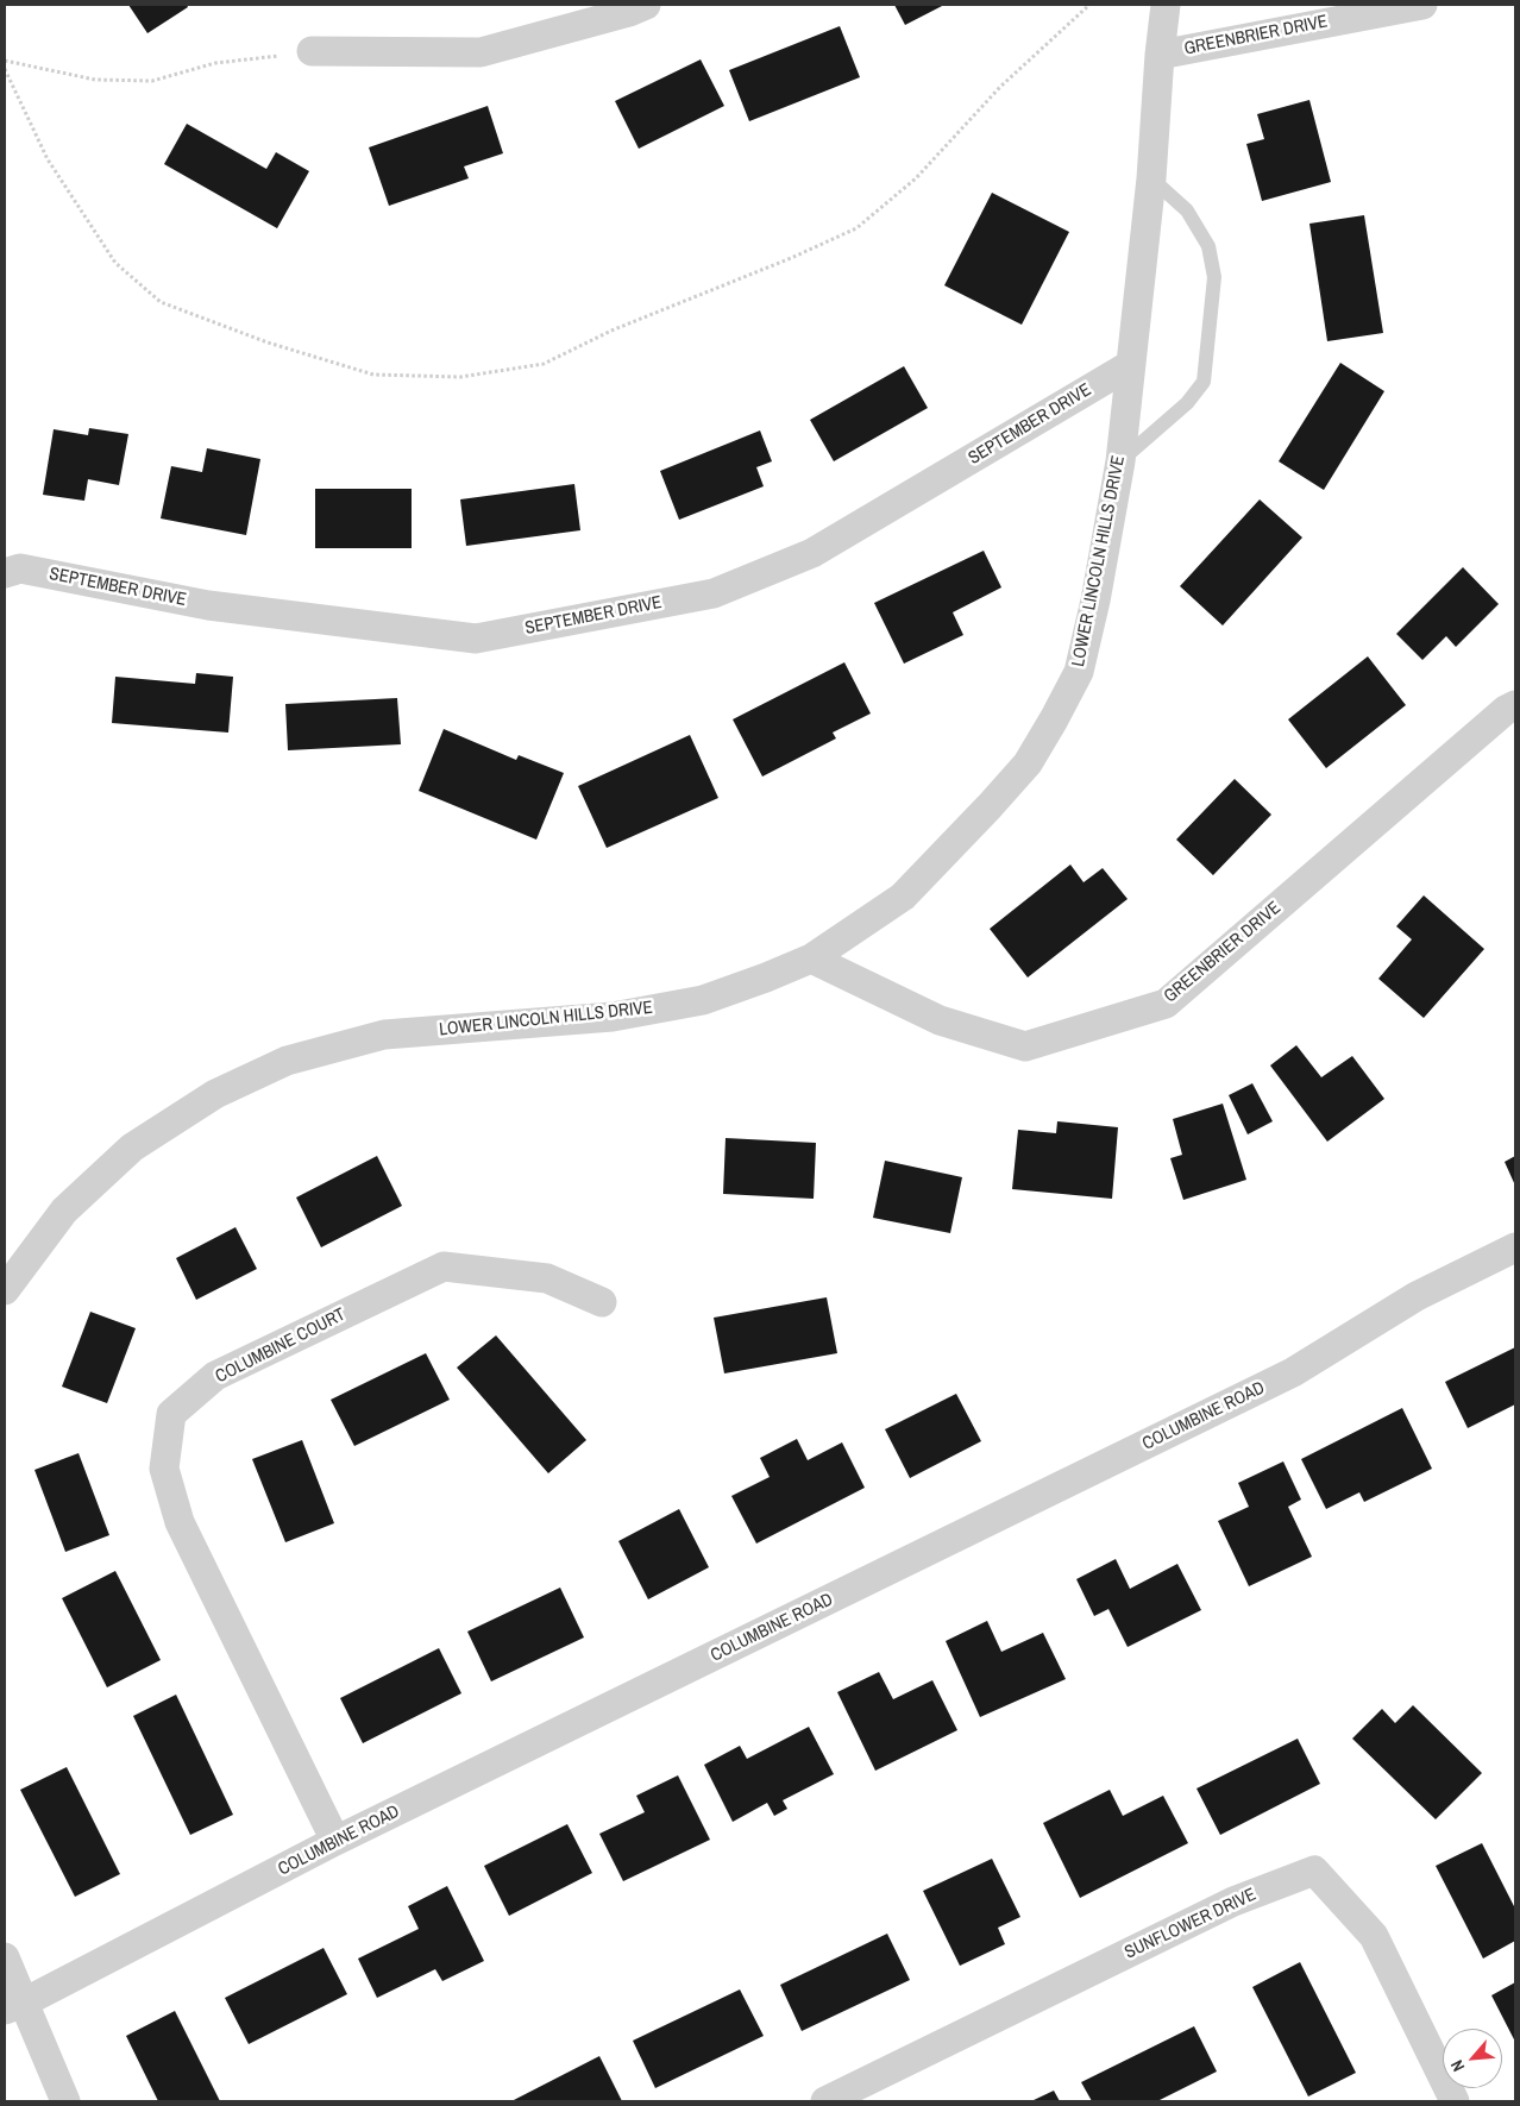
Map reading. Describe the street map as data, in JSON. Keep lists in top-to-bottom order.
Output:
{
  "streets": {
    "street": [
      "GREENBRIER DRIVE",
      "SEPTEMBER DRIVE",
      "LOWER LINCOLN HILLS DRIVE",
      "COLUMBINE COURT",
      "COLUMBINE ROAD",
      "SUNFLOWER DRIVE"
    ]
  },
  "crossings": [
    ["GREENBRIER DRIVE", "LOWER LINCOLN HILLS DRIVE"],
    ["SEPTEMBER DRIVE", "LOWER LINCOLN HILLS DRIVE"],
    ["COLUMBINE COURT", "COLUMBINE ROAD"]
  ],
  "north": "bottom left"
}
